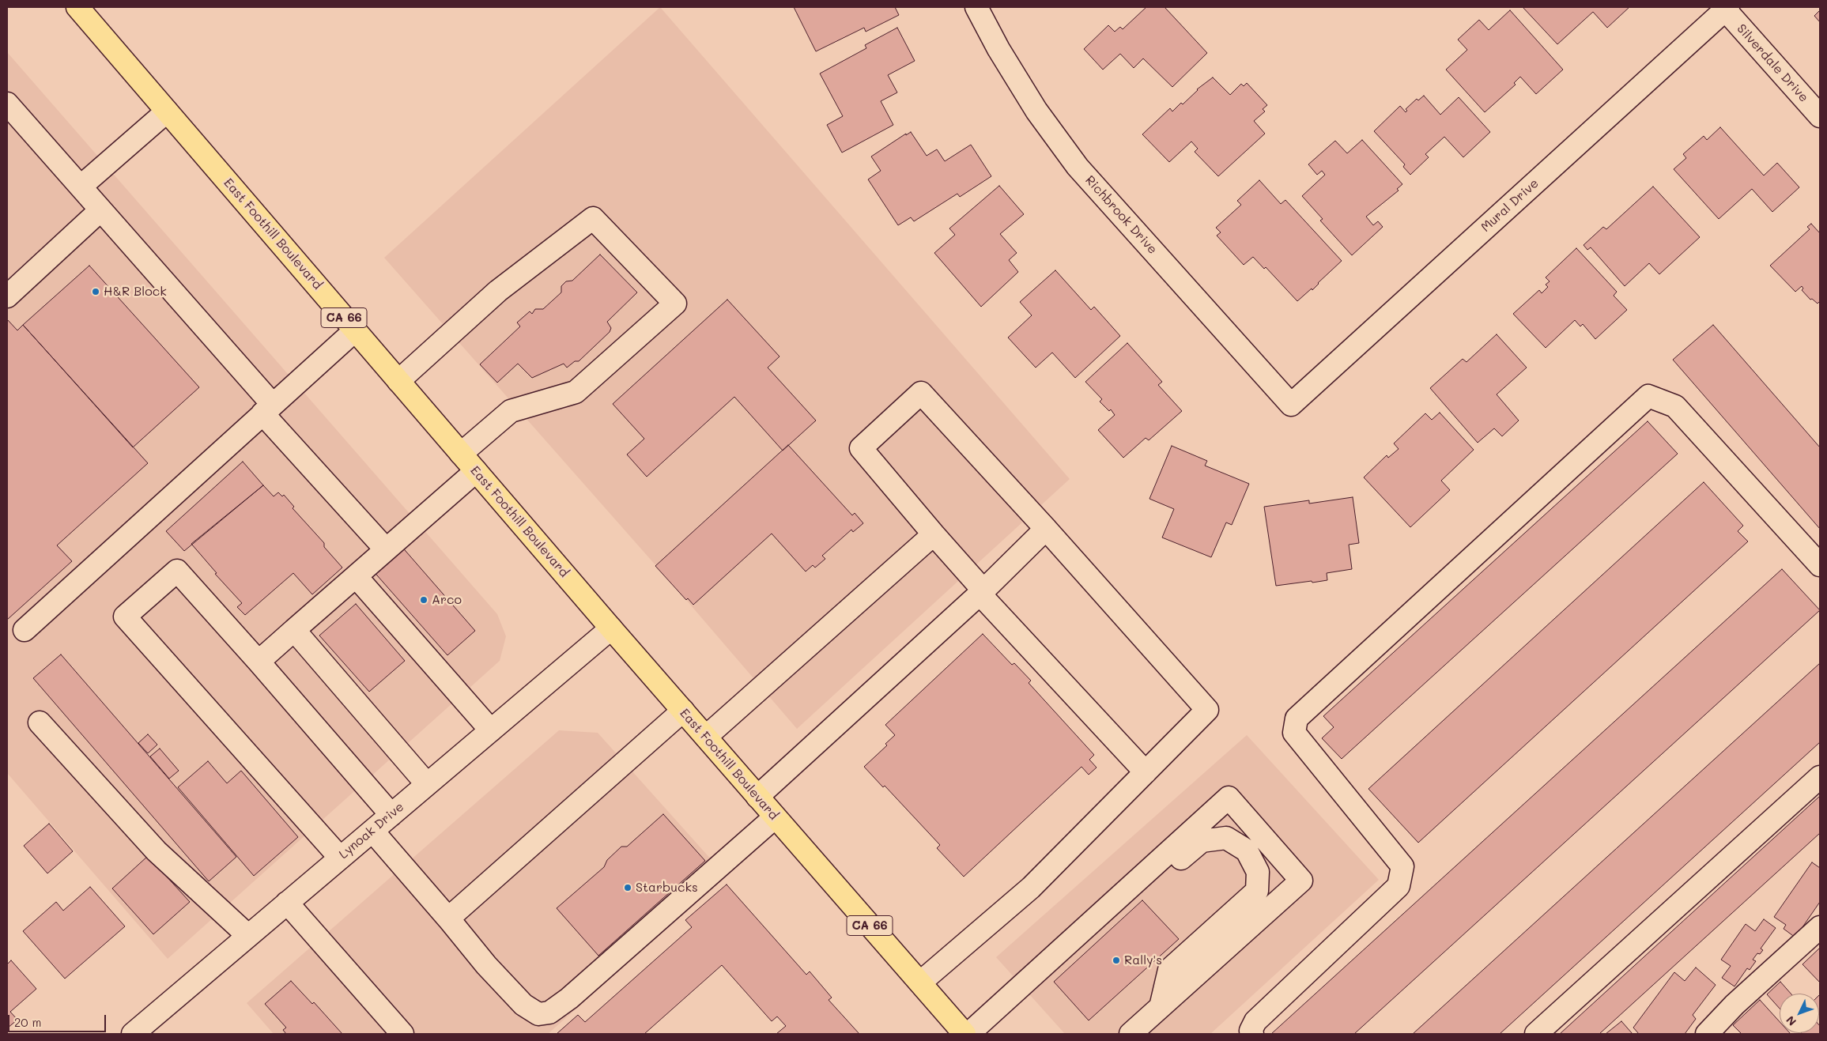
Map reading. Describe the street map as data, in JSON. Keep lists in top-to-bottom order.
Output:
{
  "streets": {
    "main road": ["East Foothill Boulevard", "CA 66"],
    "street": [
      "Silverdale Drive",
      "Mural Drive",
      "Richbrook Drive",
      "Lynoak Drive"
    ]
  },
  "crossings": [
    ["Silverdale Drive", "Mural Drive"],
    ["Mural Drive", "Richbrook Drive"],
    ["East Foothill Boulevard", "Lynoak Drive"]
  ],
  "places": [
    "H&R Block",
    "Arco",
    "Starbucks",
    "Rally's"
  ],
  "scale_bar": "20 m",
  "north": "bottom left"
}
